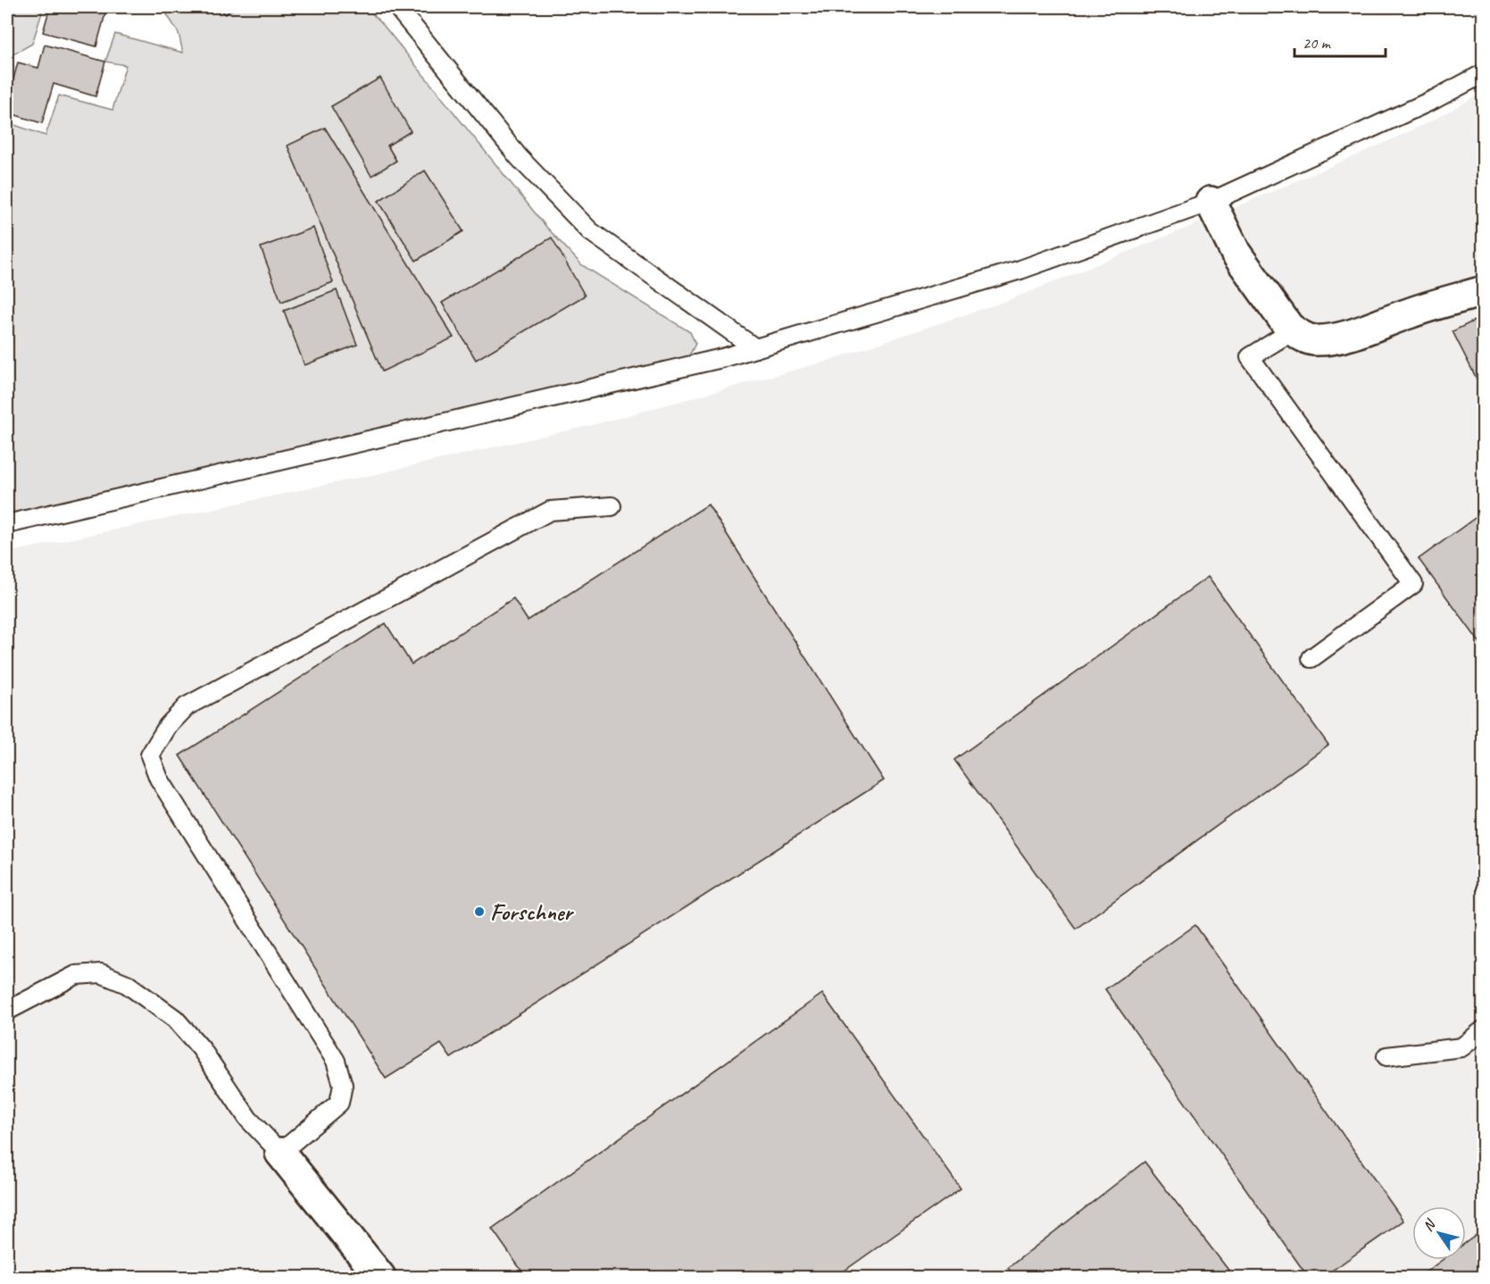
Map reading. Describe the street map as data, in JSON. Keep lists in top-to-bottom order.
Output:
{
  "places": ["Forschner"],
  "scale_bar": "20 m",
  "north": "top left"
}
